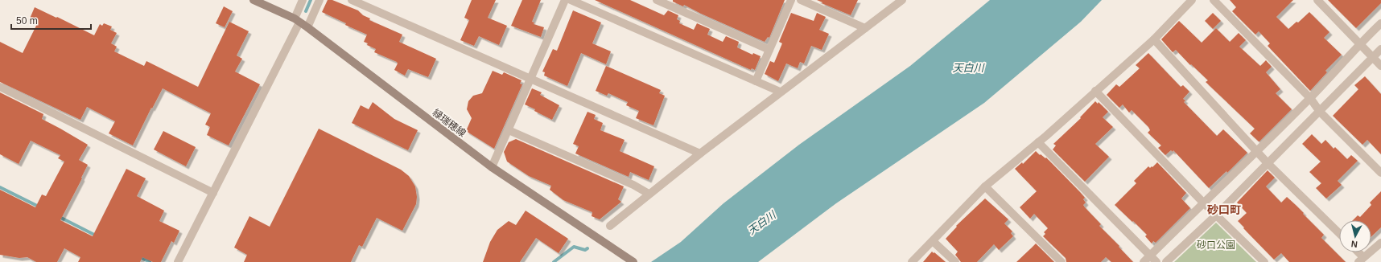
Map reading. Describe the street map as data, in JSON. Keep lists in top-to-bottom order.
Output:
{
  "streets": {
    "main road": ["緑瑞穂線"]
  },
  "districts": ["砂口町"],
  "water": ["天白川"],
  "parks": ["砂口公園"],
  "scale_bar": "50 m",
  "north": "bottom"
}
